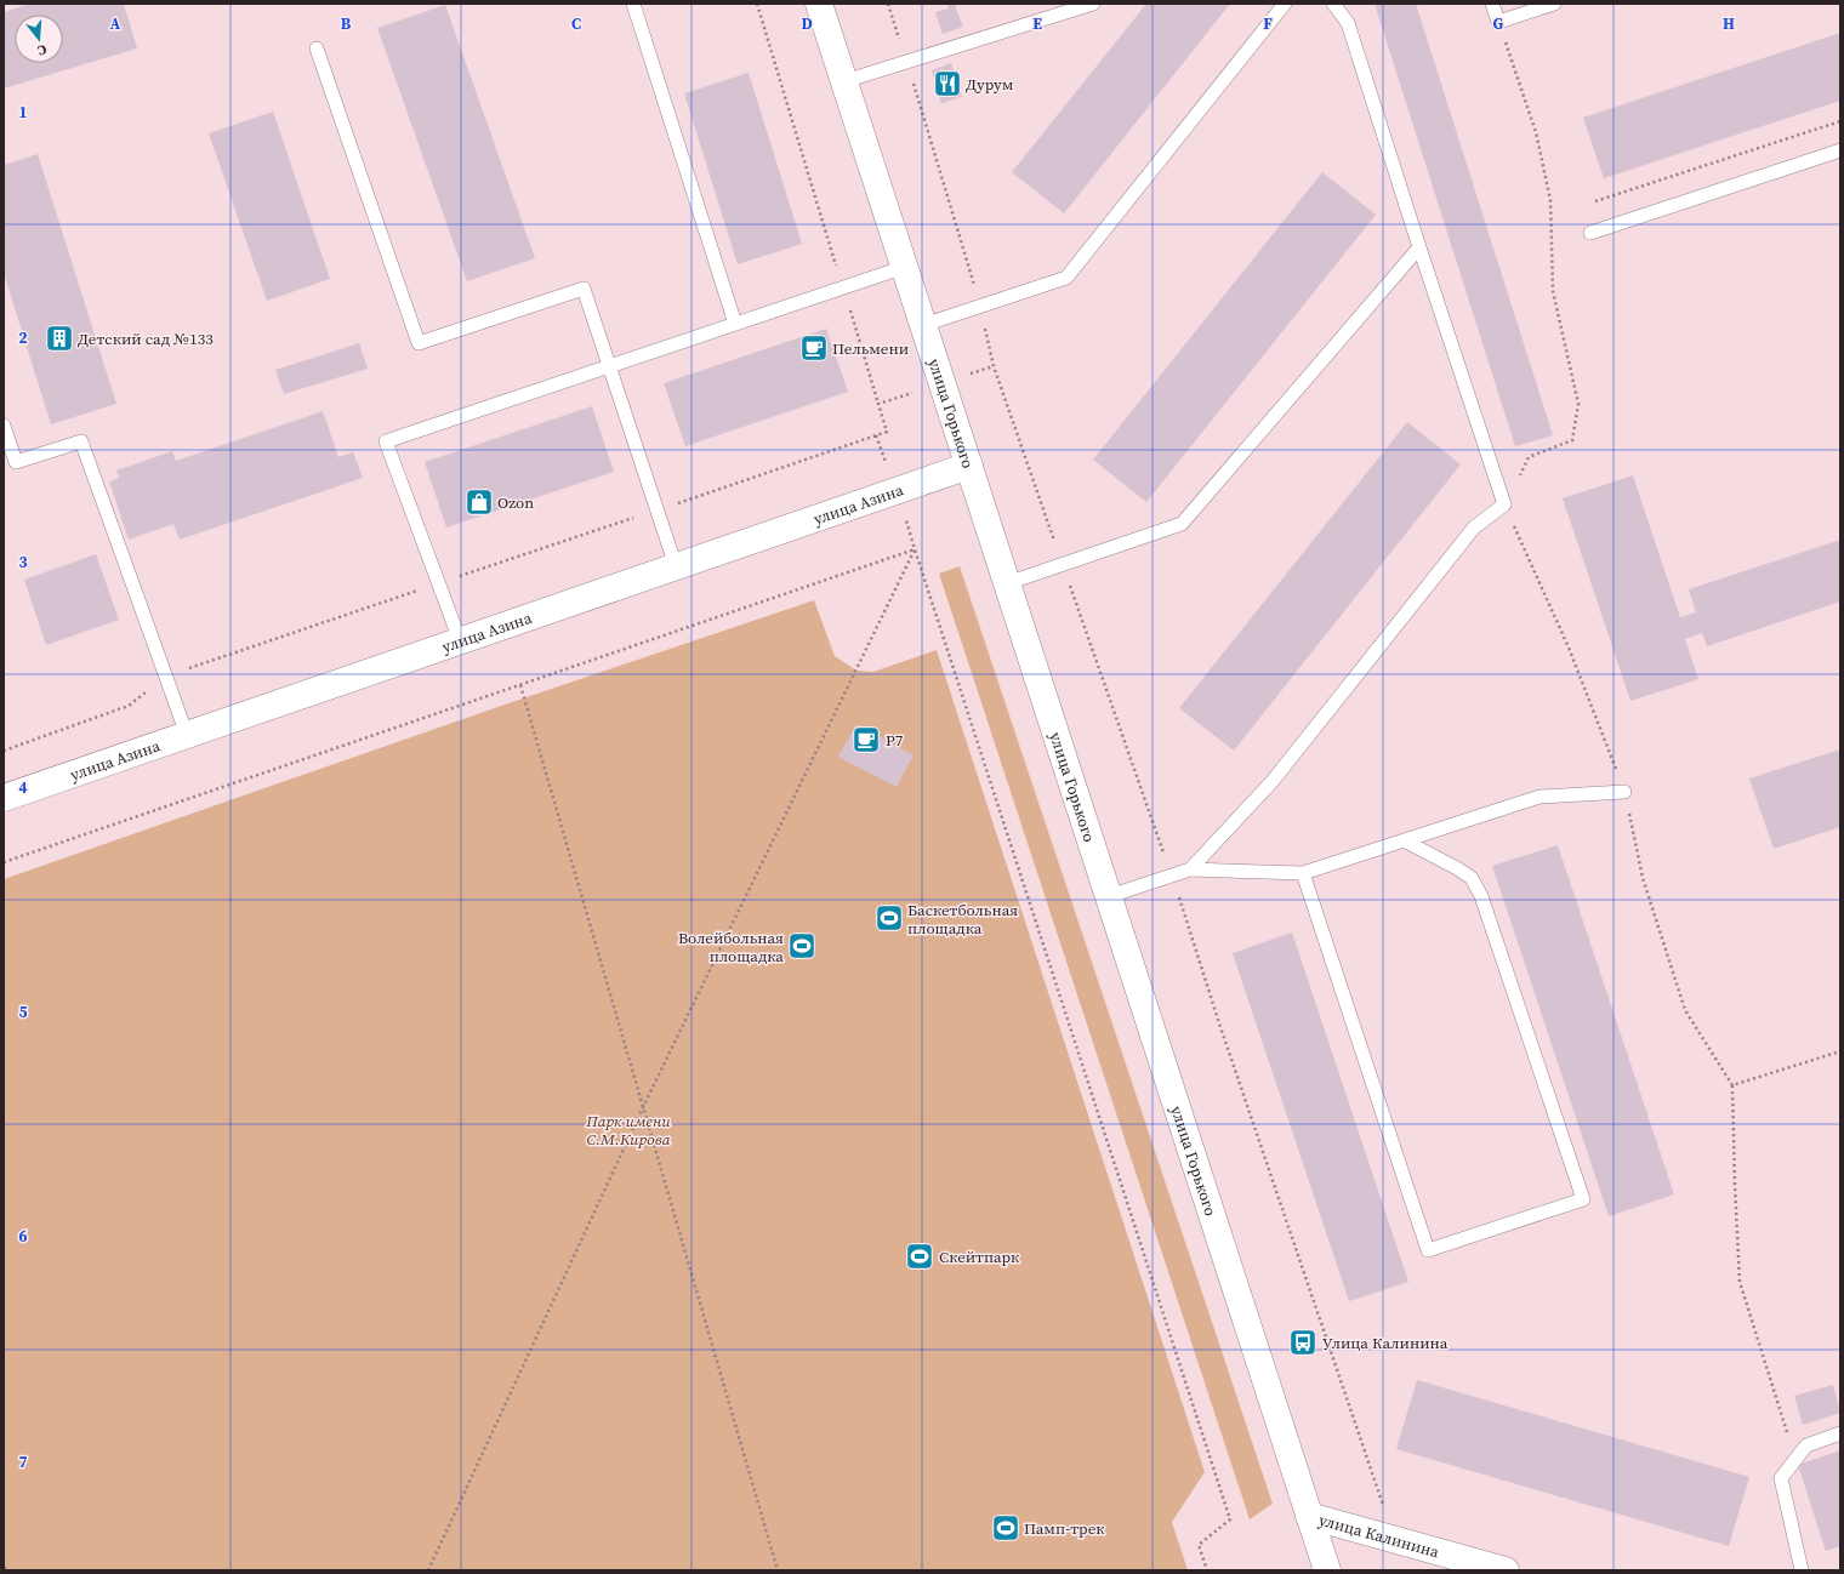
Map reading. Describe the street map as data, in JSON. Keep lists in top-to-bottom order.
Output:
{
  "streets": {
    "street": ["улица Горького", "улица Азина", "улица Калинина"]
  },
  "crossings": [
    ["улица Горького", "улица Азина"],
    ["улица Горького", "улица Калинина"]
  ],
  "parks": ["Парк имени С.М.Кирова"],
  "places": {
    "restaurant": ["Дурум"],
    "building": ["Детский сад №133"],
    "cafe": ["Пельмени", "Р7"],
    "shop": ["Ozon"],
    "sports": [
      "Баскетбольная площадка",
      "Волейбольная площадка",
      "Скейтпарк",
      "Памп-трек"
    ],
    "bus stop": ["Улица Калинина"]
  },
  "north": "bottom",
  "grid": {
    "columns": [
      "A",
      "B",
      "C",
      "D",
      "E",
      "F",
      "G",
      "H"
    ],
    "rows": [
      "1",
      "2",
      "3",
      "4",
      "5",
      "6",
      "7"
    ]
  }
}
